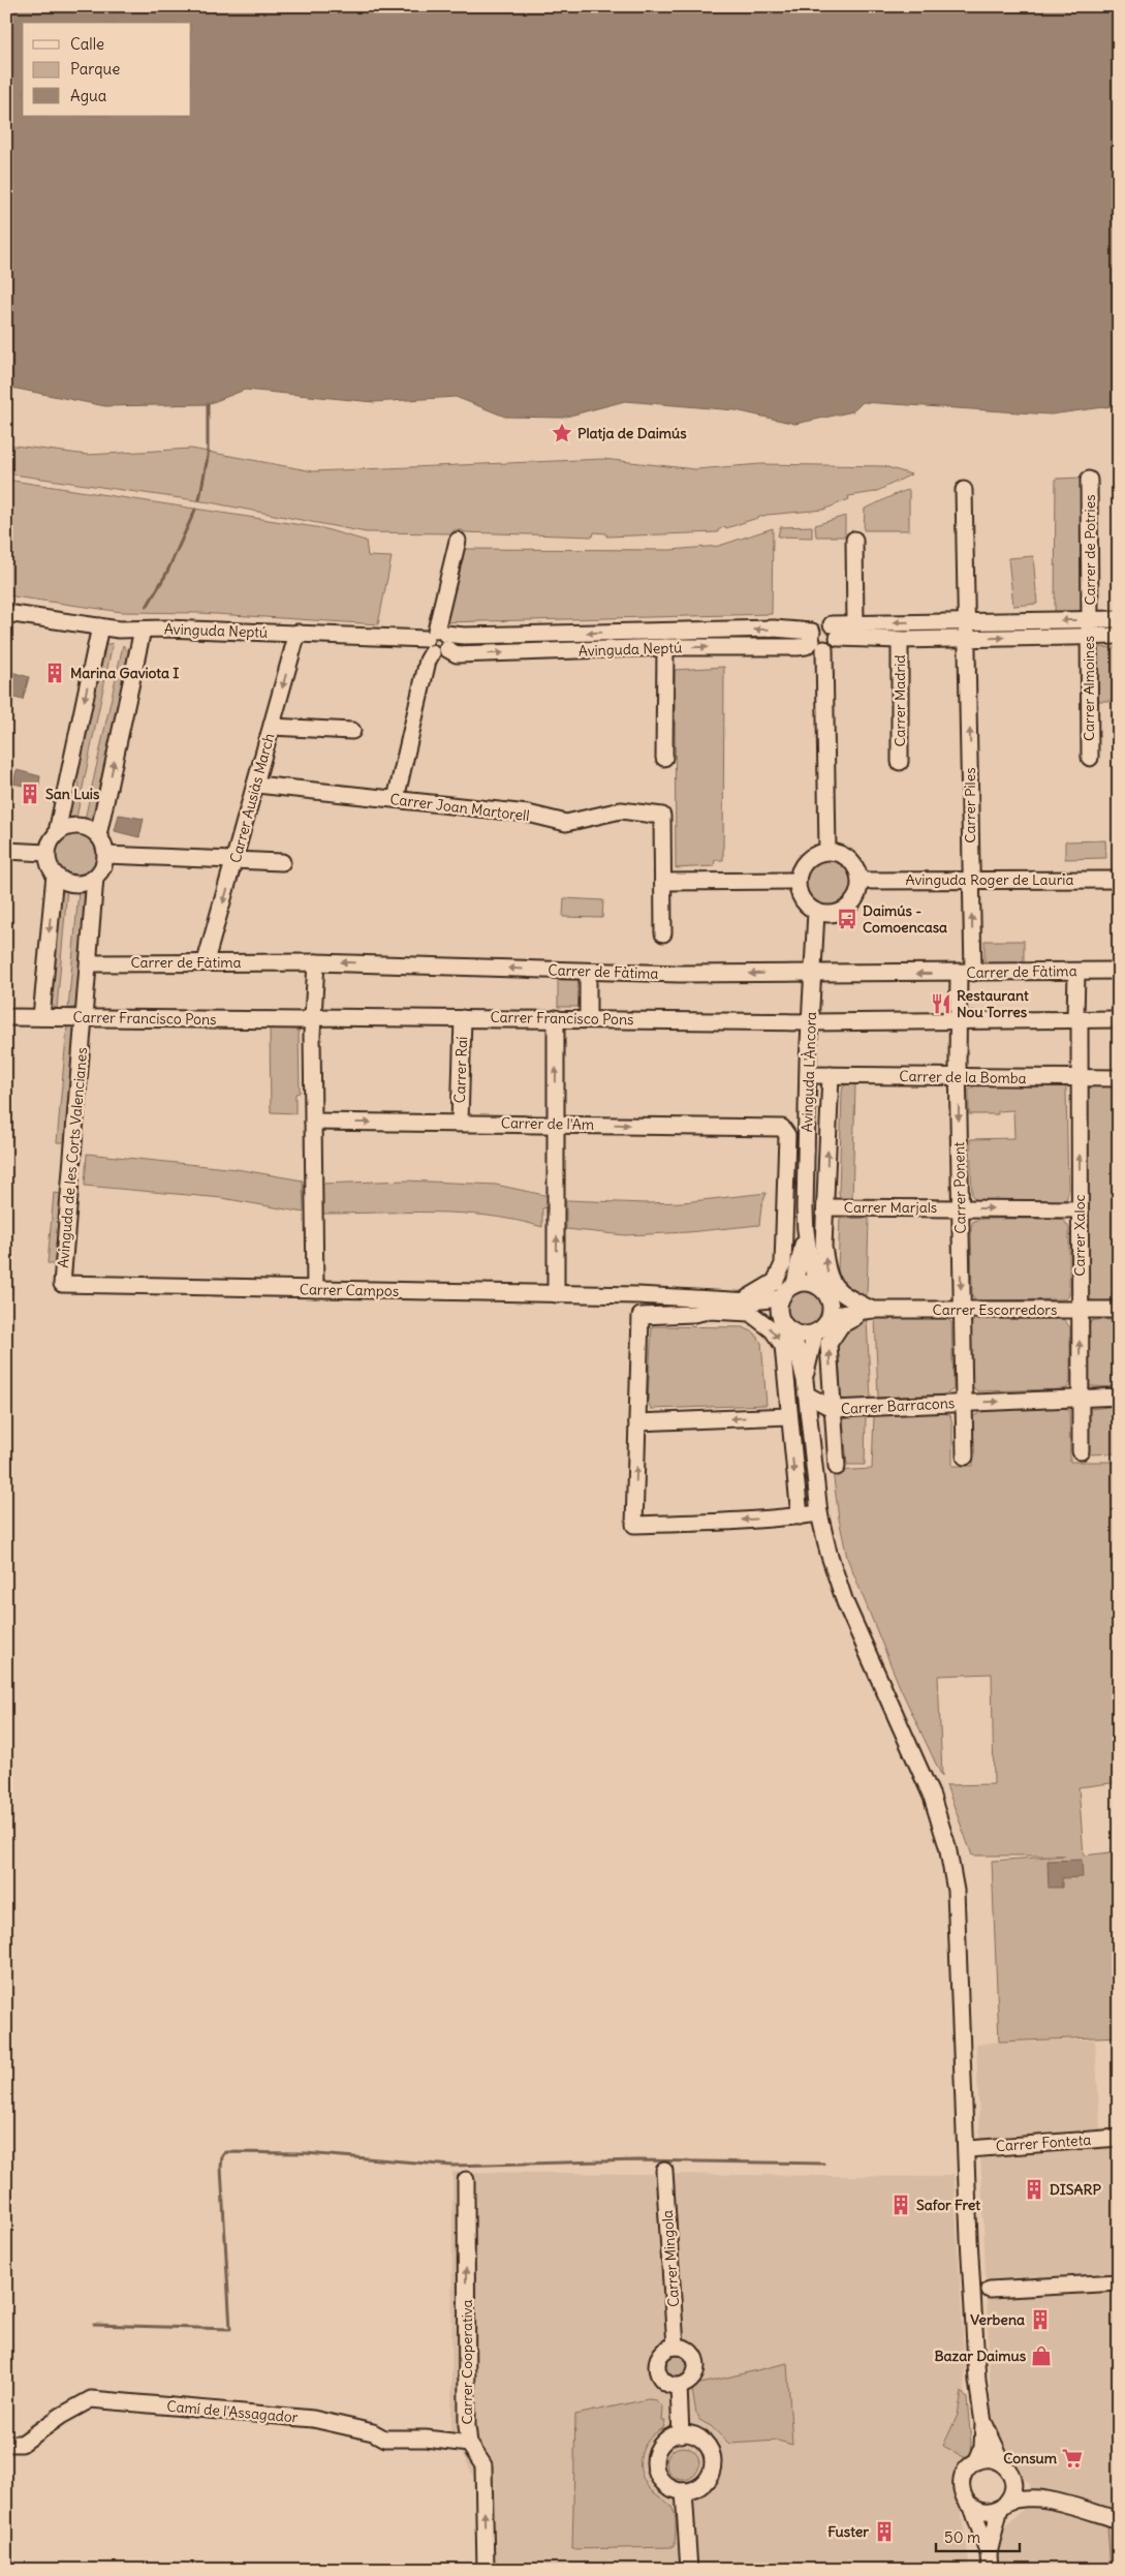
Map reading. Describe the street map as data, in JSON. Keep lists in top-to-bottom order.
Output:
{
  "streets": {
    "street": [
      "Carrer de Potries",
      "Avinguda Neptú",
      "Carrer Almoines",
      "Carrer Madrid",
      "Carrer Ausiàs March",
      "Carrer Piles",
      "Carrer Joan Martorell",
      "Avinguda Roger de Lauria",
      "Carrer de Fàtima",
      "Carrer Francisco Pons",
      "Carrer Raí",
      "Avinguda L'Àncora",
      "Carrer de la Bomba",
      "Carrer de l'Am",
      "Avinguda de les Corts Valencianes",
      "Carrer Ponent",
      "Carrer Marjals",
      "Carrer Xaloc",
      "Carrer Campos",
      "Carrer Escorredors",
      "Carrer Barracons",
      "Carrer Fonteta",
      "Carrer Mingola",
      "Carrer Cooperativa",
      "Camí de l'Assagador"
    ]
  },
  "crossings": [
    ["Carrer de Potries", "Carrer Almoines"],
    ["Avinguda Neptú", "Carrer Ausiàs March"],
    ["Carrer Ausiàs March", "Carrer Joan Martorell"],
    ["Carrer Ausiàs March", "Carrer de Fàtima"],
    ["Carrer Piles", "Avinguda Roger de Lauria"],
    ["Carrer Piles", "Carrer de Fàtima"],
    ["Carrer Piles", "Carrer Ponent"],
    ["Avinguda Roger de Lauria", "Avinguda L'Àncora"],
    ["Carrer de Fàtima", "Avinguda L'Àncora"],
    ["Carrer de Fàtima", "Avinguda de les Corts Valencianes"],
    ["Carrer de Fàtima", "Carrer Ponent"],
    ["Carrer de Fàtima", "Carrer Xaloc"],
    ["Carrer Francisco Pons", "Carrer Raí"],
    ["Carrer Francisco Pons", "Avinguda L'Àncora"],
    ["Carrer Francisco Pons", "Avinguda de les Corts Valencianes"],
    ["Carrer Francisco Pons", "Carrer Ponent"],
    ["Carrer Francisco Pons", "Carrer Xaloc"],
    ["Carrer Raí", "Carrer de l'Am"],
    ["Avinguda L'Àncora", "Carrer de la Bomba"],
    ["Avinguda L'Àncora", "Carrer Escorredors"],
    ["Carrer de la Bomba", "Carrer Ponent"],
    ["Carrer de la Bomba", "Carrer Xaloc"],
    ["Carrer de la Bomba", "Carrer Escorredors"],
    ["Carrer de l'Am", "Carrer Campos"],
    ["Avinguda de les Corts Valencianes", "Carrer Campos"],
    ["Carrer Ponent", "Carrer Marjals"],
    ["Carrer Ponent", "Carrer Escorredors"],
    ["Carrer Ponent", "Carrer Barracons"],
    ["Carrer Marjals", "Carrer Xaloc"],
    ["Carrer Marjals", "Carrer Escorredors"],
    ["Carrer Xaloc", "Carrer Escorredors"],
    ["Carrer Xaloc", "Carrer Barracons"],
    ["Carrer Cooperativa", "Camí de l'Assagador"]
  ],
  "one_way": [
    "Carrer Piles",
    "Carrer de Fàtima",
    "Carrer Ponent",
    "Carrer Marjals",
    "Carrer Xaloc",
    "Carrer Cooperativa"
  ],
  "places": {
    "place": ["Platja de Daimús"],
    "building": [
      "Marina Gaviota I",
      "San Luis",
      "DISARP",
      "Safor Fret",
      "Verbena",
      "Fuster"
    ],
    "bus stop": ["Daimús - Comoencasa"],
    "restaurant": ["Restaurant Nou Torres"],
    "shop": ["Bazar Daimus"],
    "supermarket": ["Consum"]
  },
  "legend": ["Calle", "Parque", "Agua"],
  "scale_bar": "50 m"
}
